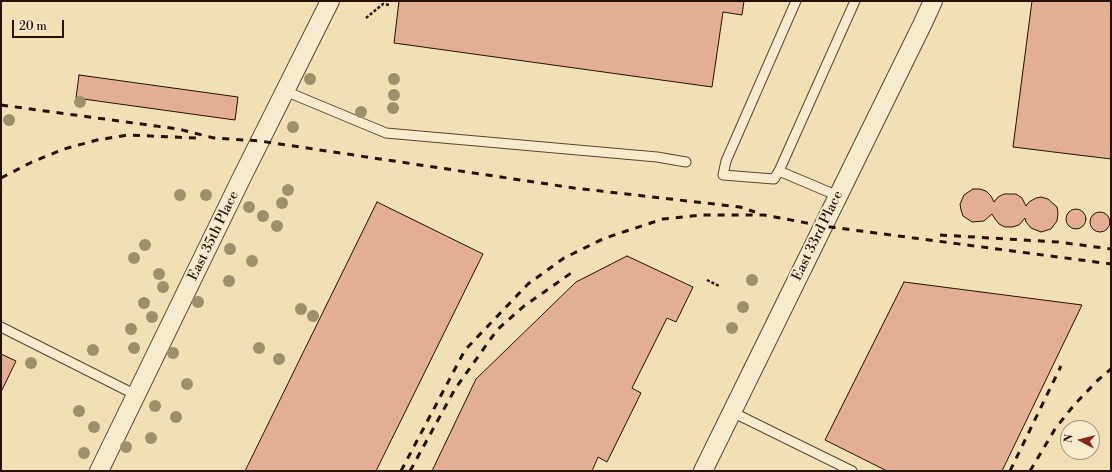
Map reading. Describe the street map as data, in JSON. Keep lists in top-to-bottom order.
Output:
{
  "streets": {
    "street": ["East 35th Place", "East 33rd Place"]
  },
  "scale_bar": "20 m",
  "north": "left"
}
